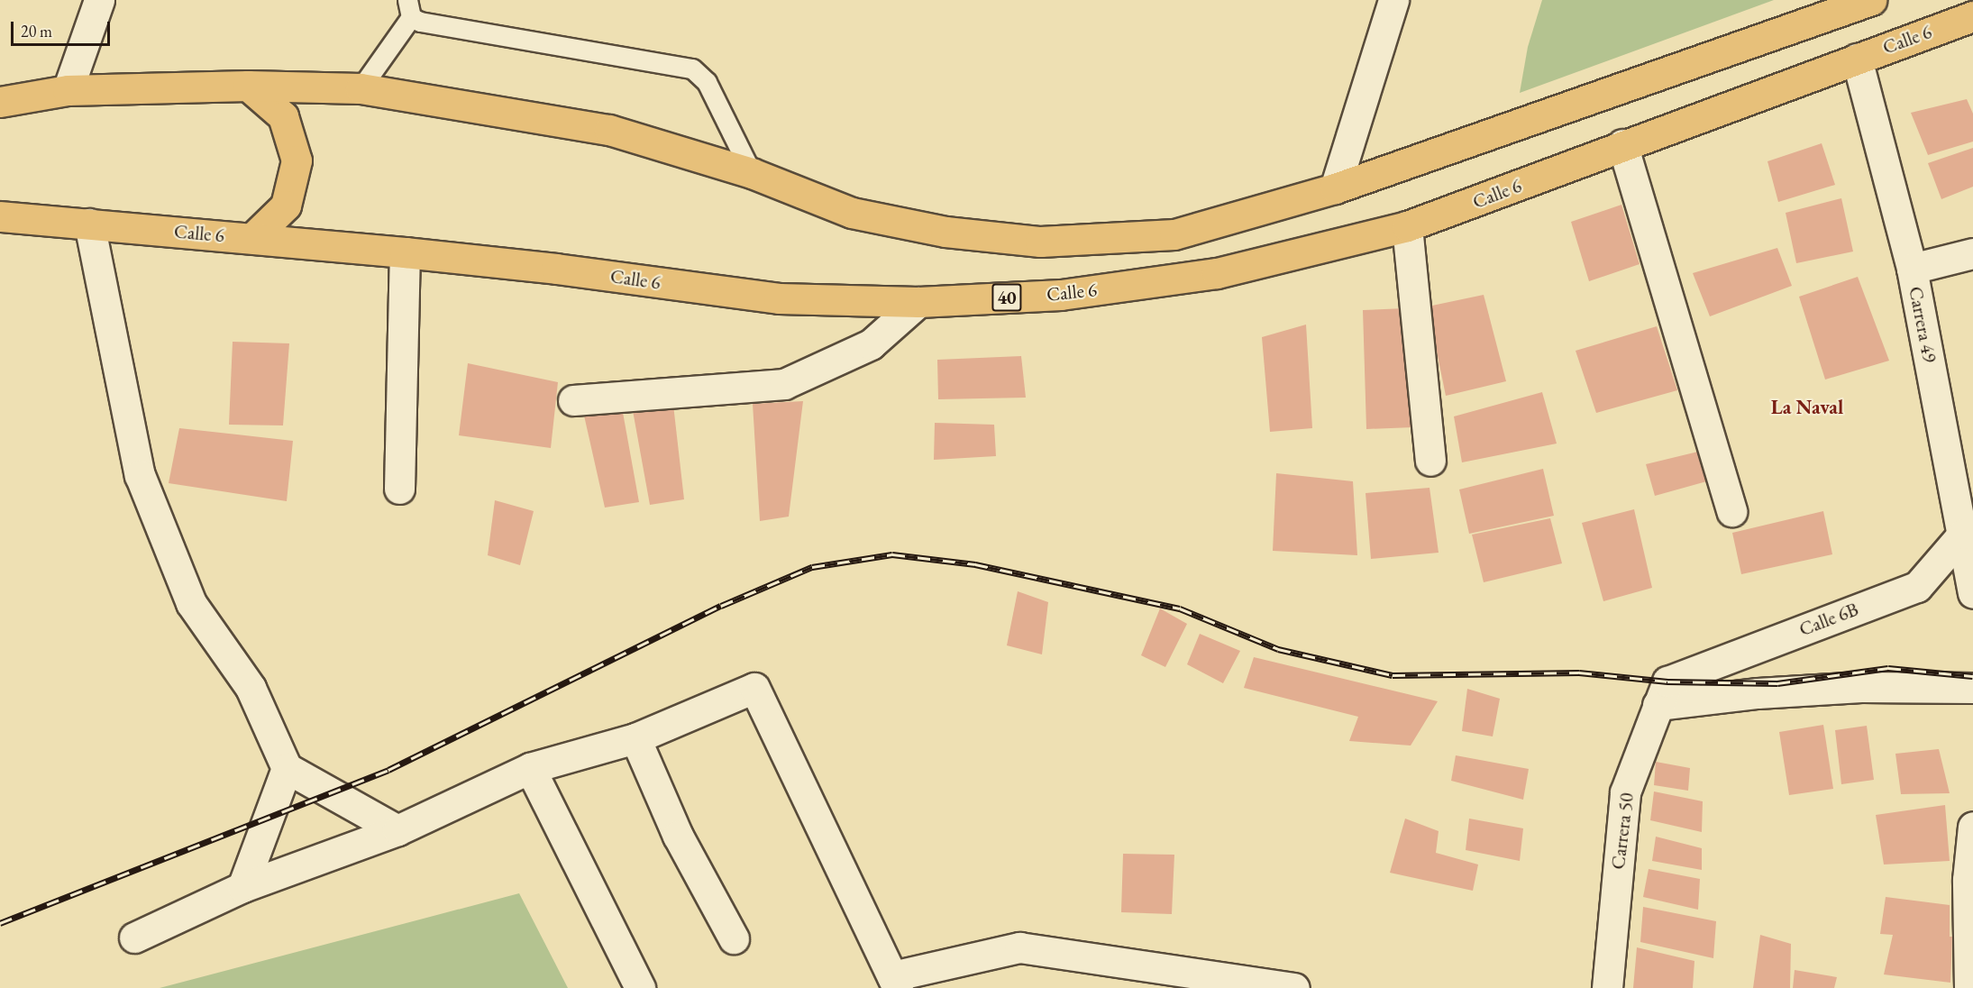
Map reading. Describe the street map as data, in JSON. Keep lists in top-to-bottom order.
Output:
{
  "streets": {
    "highway": ["Calle 6", "40"],
    "street": ["Carrera 49", "Calle 6B", "Carrera 50"]
  },
  "crossings": [
    ["Calle 6", "Carrera 49"],
    ["Carrera 49", "Calle 6B"],
    ["Calle 6B", "Carrera 50"]
  ],
  "districts": ["La Naval"],
  "scale_bar": "20 m"
}
